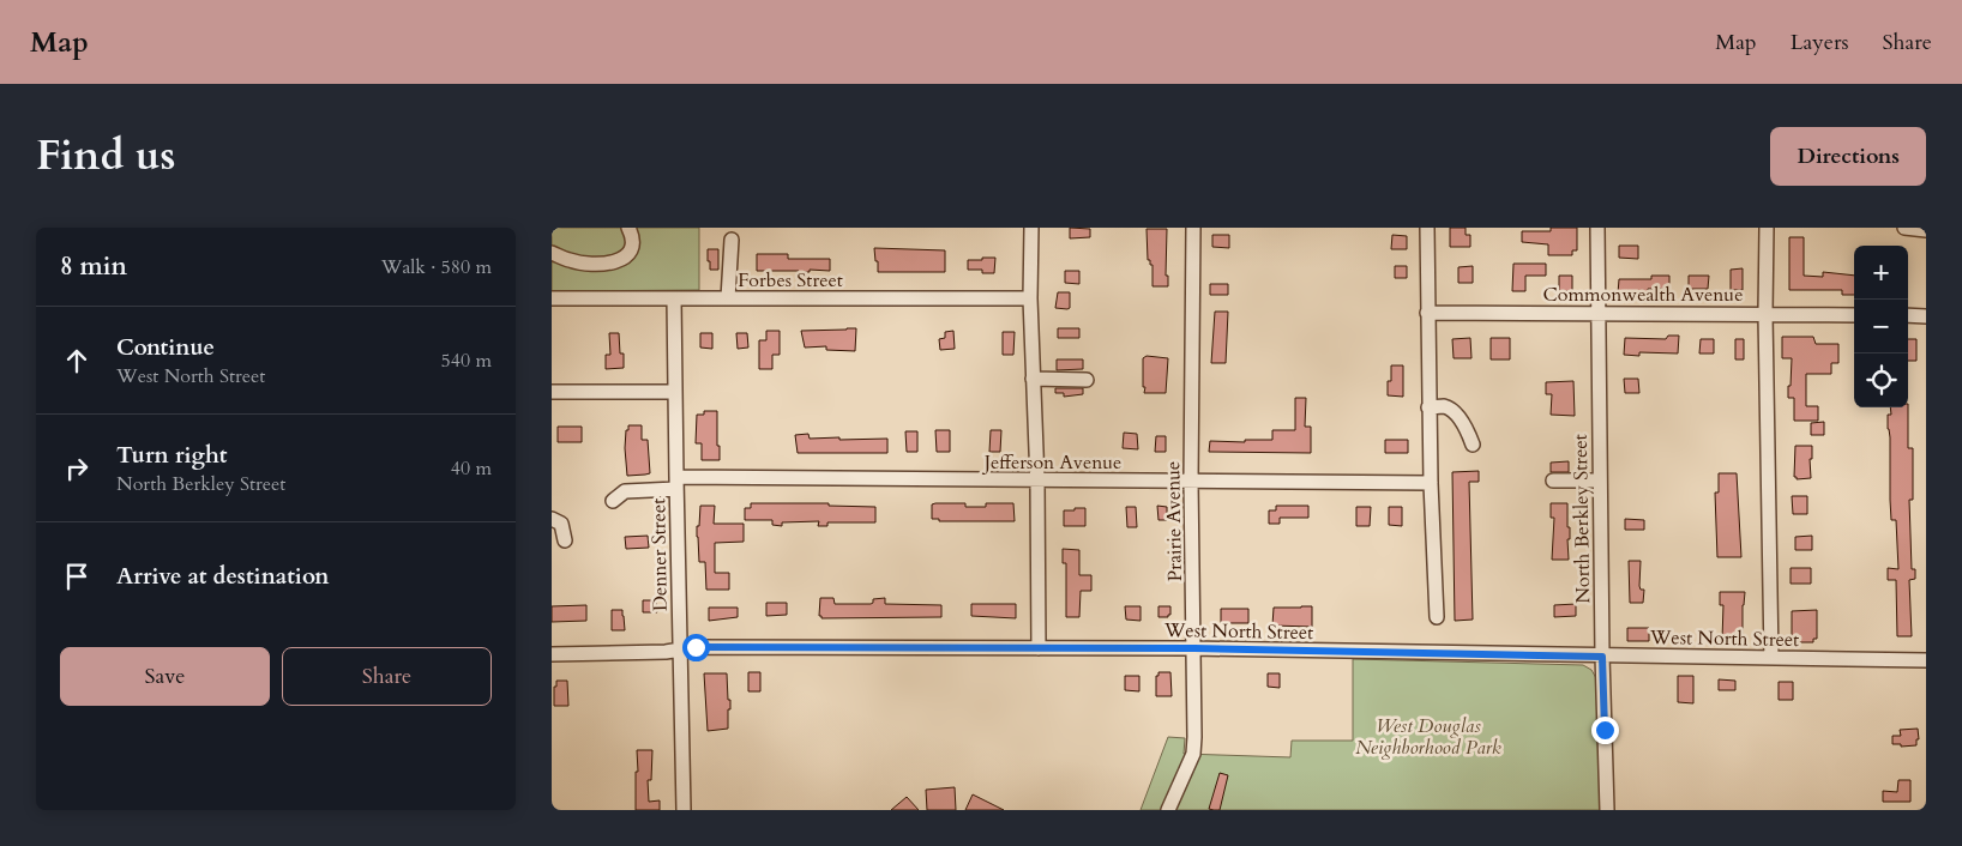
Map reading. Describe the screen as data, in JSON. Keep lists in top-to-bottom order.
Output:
{
  "streets": {
    "street": [
      "Forbes Street",
      "Commonwealth Avenue",
      "Jefferson Avenue",
      "North Berkley Street",
      "Prairie Avenue",
      "Denner Street",
      "West North Street"
    ]
  },
  "crossings": [
    ["Forbes Street", "Denner Street"],
    ["Commonwealth Avenue", "North Berkley Street"],
    ["Jefferson Avenue", "Prairie Avenue"],
    ["Jefferson Avenue", "Denner Street"],
    ["North Berkley Street", "West North Street"],
    ["Prairie Avenue", "West North Street"],
    ["Denner Street", "West North Street"]
  ],
  "parks": ["West Douglas Neighborhood Park"],
  "page": {
    "header": "Map",
    "nav": ["Map", "Layers", "Share"],
    "title": "Find us",
    "buttons": [
      "Directions",
      ["Save", "Share"]
    ],
    "heading": ["8 min", "Walk · 580 m"],
    "map_buttons": ["+", "−"],
    "list": [
      ["Continue", "West North Street", "540 m"],
      ["Turn right", "North Berkley Street", "40 m"],
      "Arrive at destination"
    ]
  }
}
